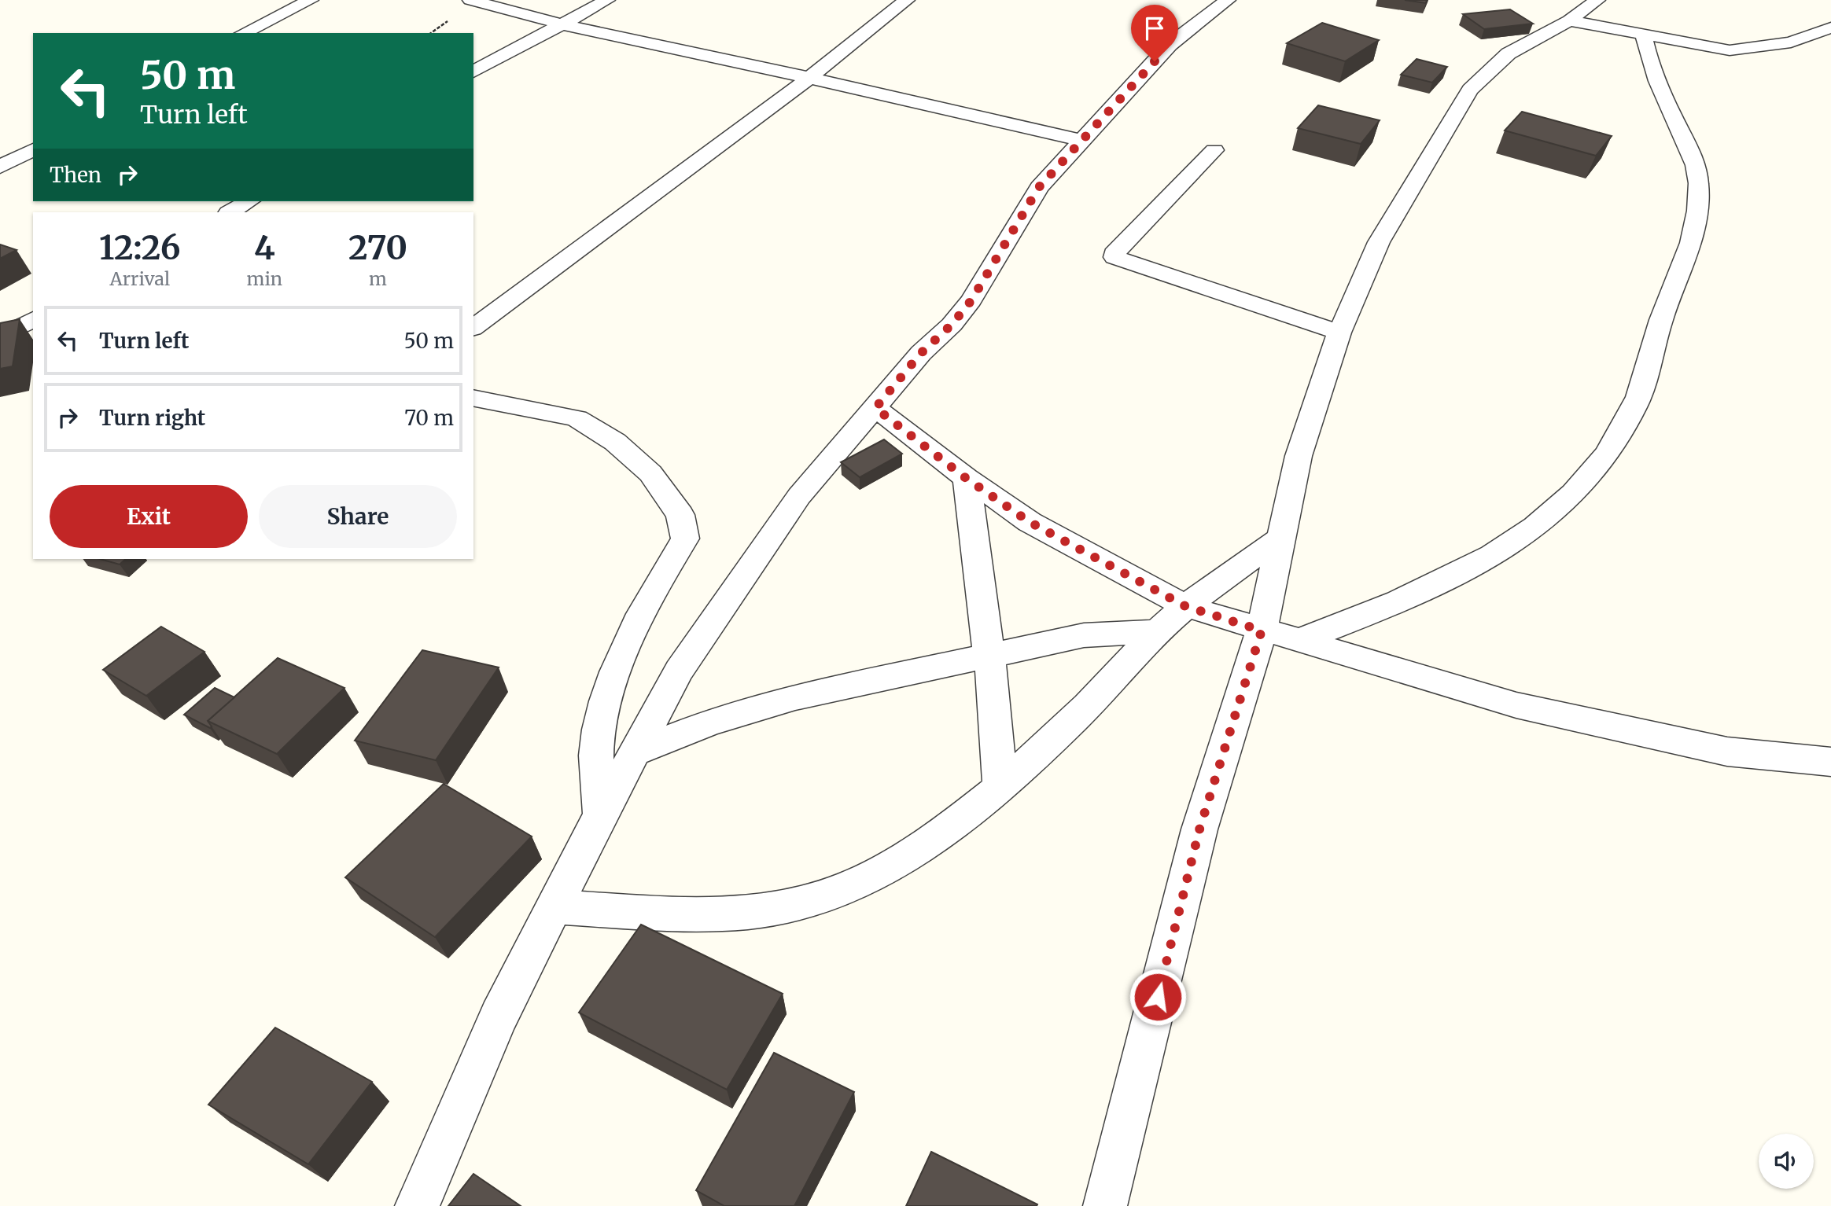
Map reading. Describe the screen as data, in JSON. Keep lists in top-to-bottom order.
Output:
{
  "page": {
    "turn": ["50 m", "Turn left"],
    "then": "Then",
    "eta": [
      "12:26",
      "Arrival",
      "4",
      "min",
      "270",
      "m"
    ],
    "list": [
      {
        "name": "Turn left",
        "value": "50 m"
      },
      {
        "name": "Turn right",
        "value": "70 m"
      }
    ],
    "buttons": ["Exit", "Share"]
  }
}
